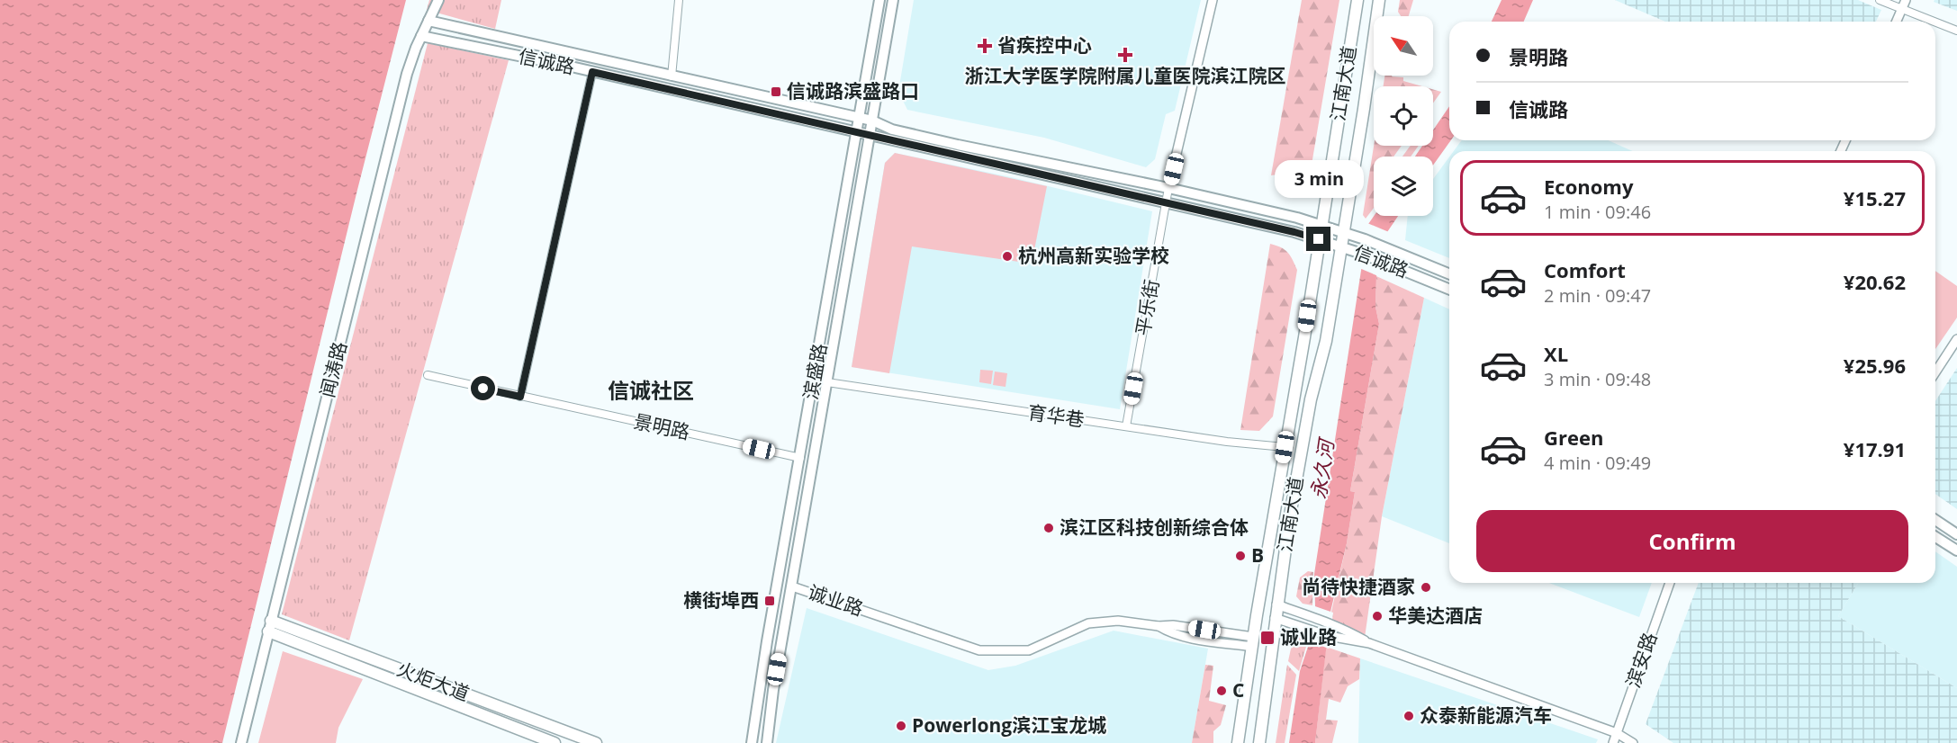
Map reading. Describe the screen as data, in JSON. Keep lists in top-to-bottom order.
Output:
{
  "streets": {
    "main road": [
      "信诚路",
      "江南大道",
      "闻涛路",
      "滨盛路",
      "火炬大道"
    ],
    "street": [
      "平乐街",
      "育华巷",
      "景明路",
      "诚业路",
      "滨安路"
    ]
  },
  "crossings": [
    ["信诚路", "江南大道"],
    ["信诚路", "平乐街"],
    ["信诚路", "闻涛路"],
    ["信诚路", "滨盛路"],
    ["江南大道", "育华巷"],
    ["江南大道", "诚业路"],
    ["平乐街", "育华巷"],
    ["闻涛路", "火炬大道"],
    ["滨盛路", "育华巷"],
    ["滨盛路", "景明路"],
    ["滨盛路", "诚业路"]
  ],
  "districts": ["信诚社区"],
  "water": ["永久河"],
  "places": {
    "health": ["省疾控中心", "浙江大学医学院附属儿童医院滨江院区"],
    "transit": ["信诚路滨盛路口", "横街埠西", "诚业路"],
    "other": [
      "杭州高新实验学校",
      "滨江区科技创新综合体",
      "B",
      "尚待快捷酒家",
      "华美达酒店",
      "C",
      "众泰新能源汽车",
      "Powerlong滨江宝龙城"
    ]
  },
  "north": "top left",
  "page": {
    "banner": ["景明路", "信诚路"],
    "bubble": "3 min",
    "list": [
      {
        "name": "Economy",
        "note": "1 min · 09:46",
        "value": "¥15.27"
      },
      {
        "name": "Comfort",
        "note": "2 min · 09:47",
        "value": "¥20.62"
      },
      {
        "name": "XL",
        "note": "3 min · 09:48",
        "value": "¥25.96"
      },
      {
        "name": "Green",
        "note": "4 min · 09:49",
        "value": "¥17.91"
      }
    ],
    "buttons": "Confirm"
  }
}
